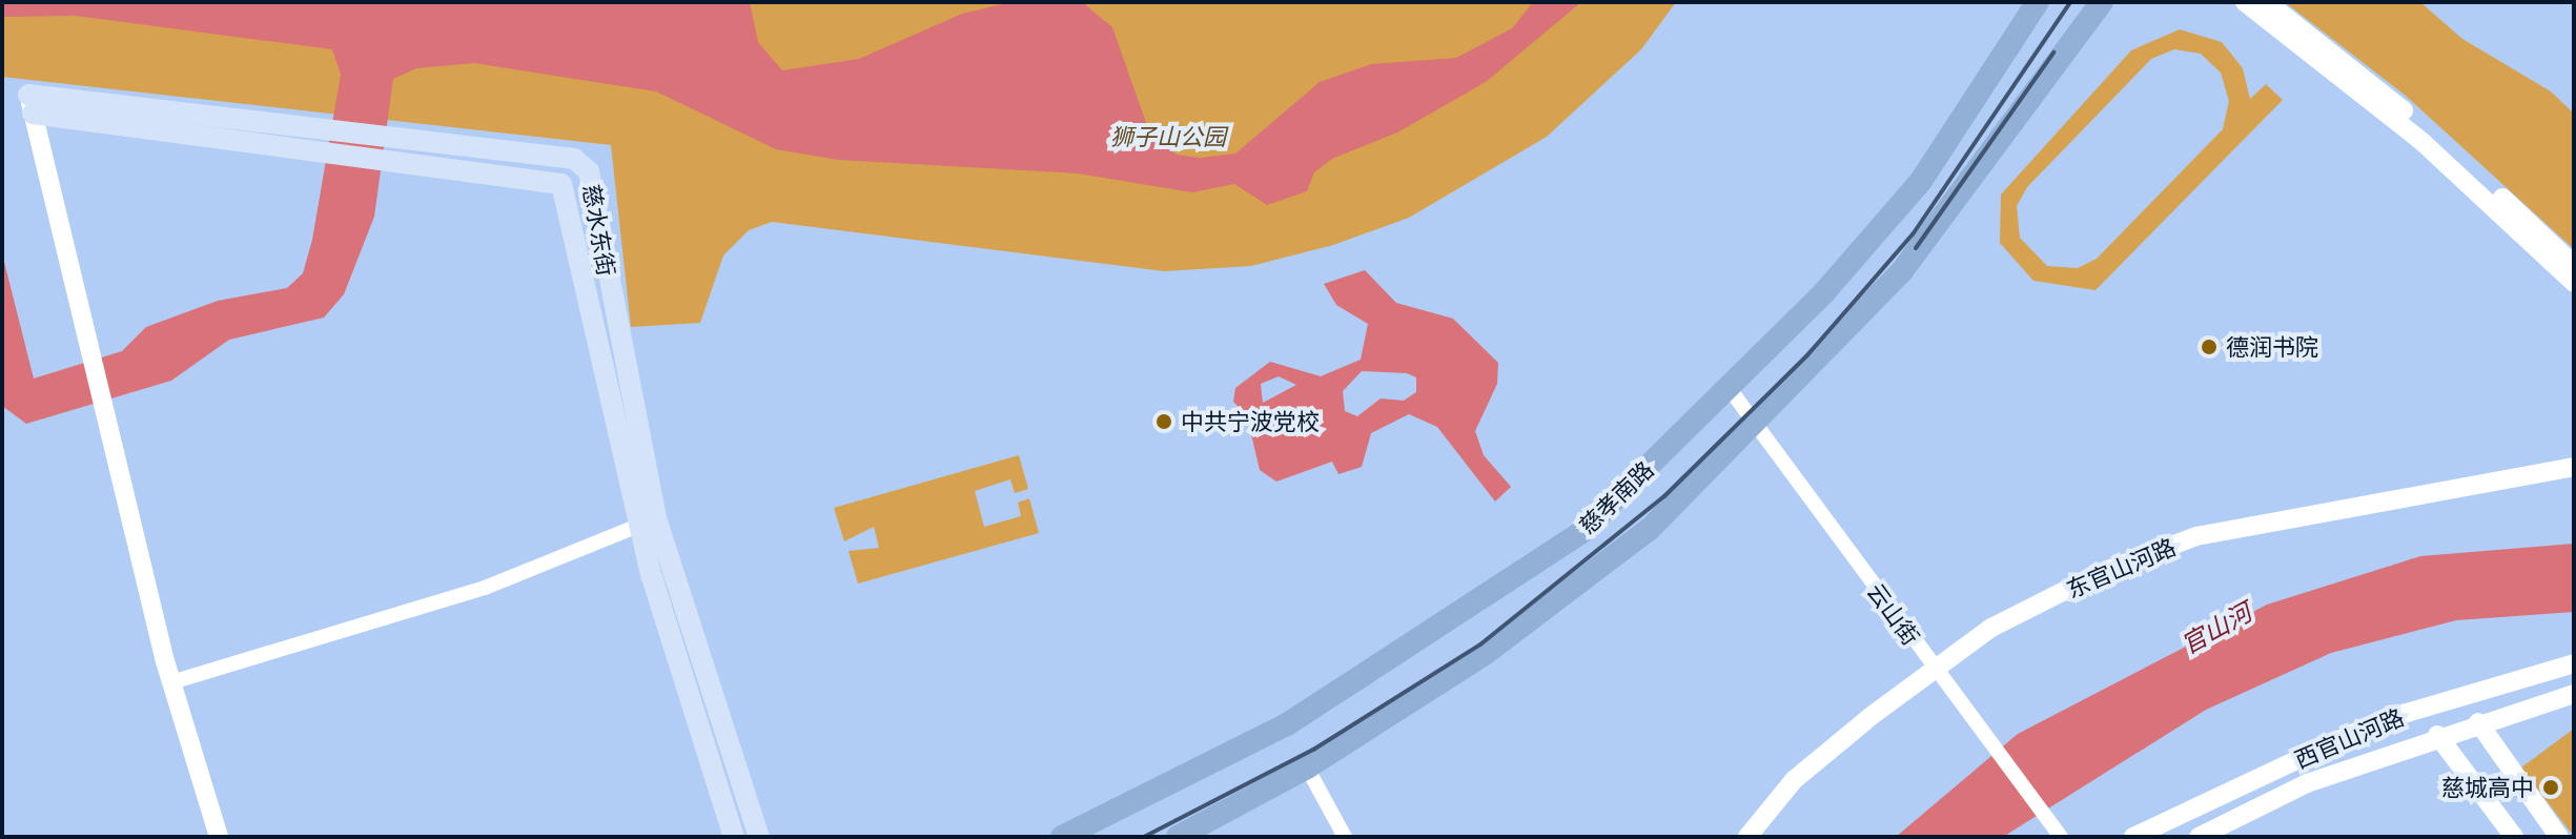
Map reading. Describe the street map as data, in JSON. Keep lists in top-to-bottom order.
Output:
{
  "streets": {
    "main road": ["慈水东街", "慈孝南路"],
    "street": ["东官山河路", "云山街", "西官山河路"]
  },
  "crossings": [
    ["慈孝南路", "云山街"],
    ["东官山河路", "云山街"]
  ],
  "water": ["官山河"],
  "parks": ["狮子山公园"],
  "places": ["德润书院", "中共宁波党校", "慈城高中"]
}
